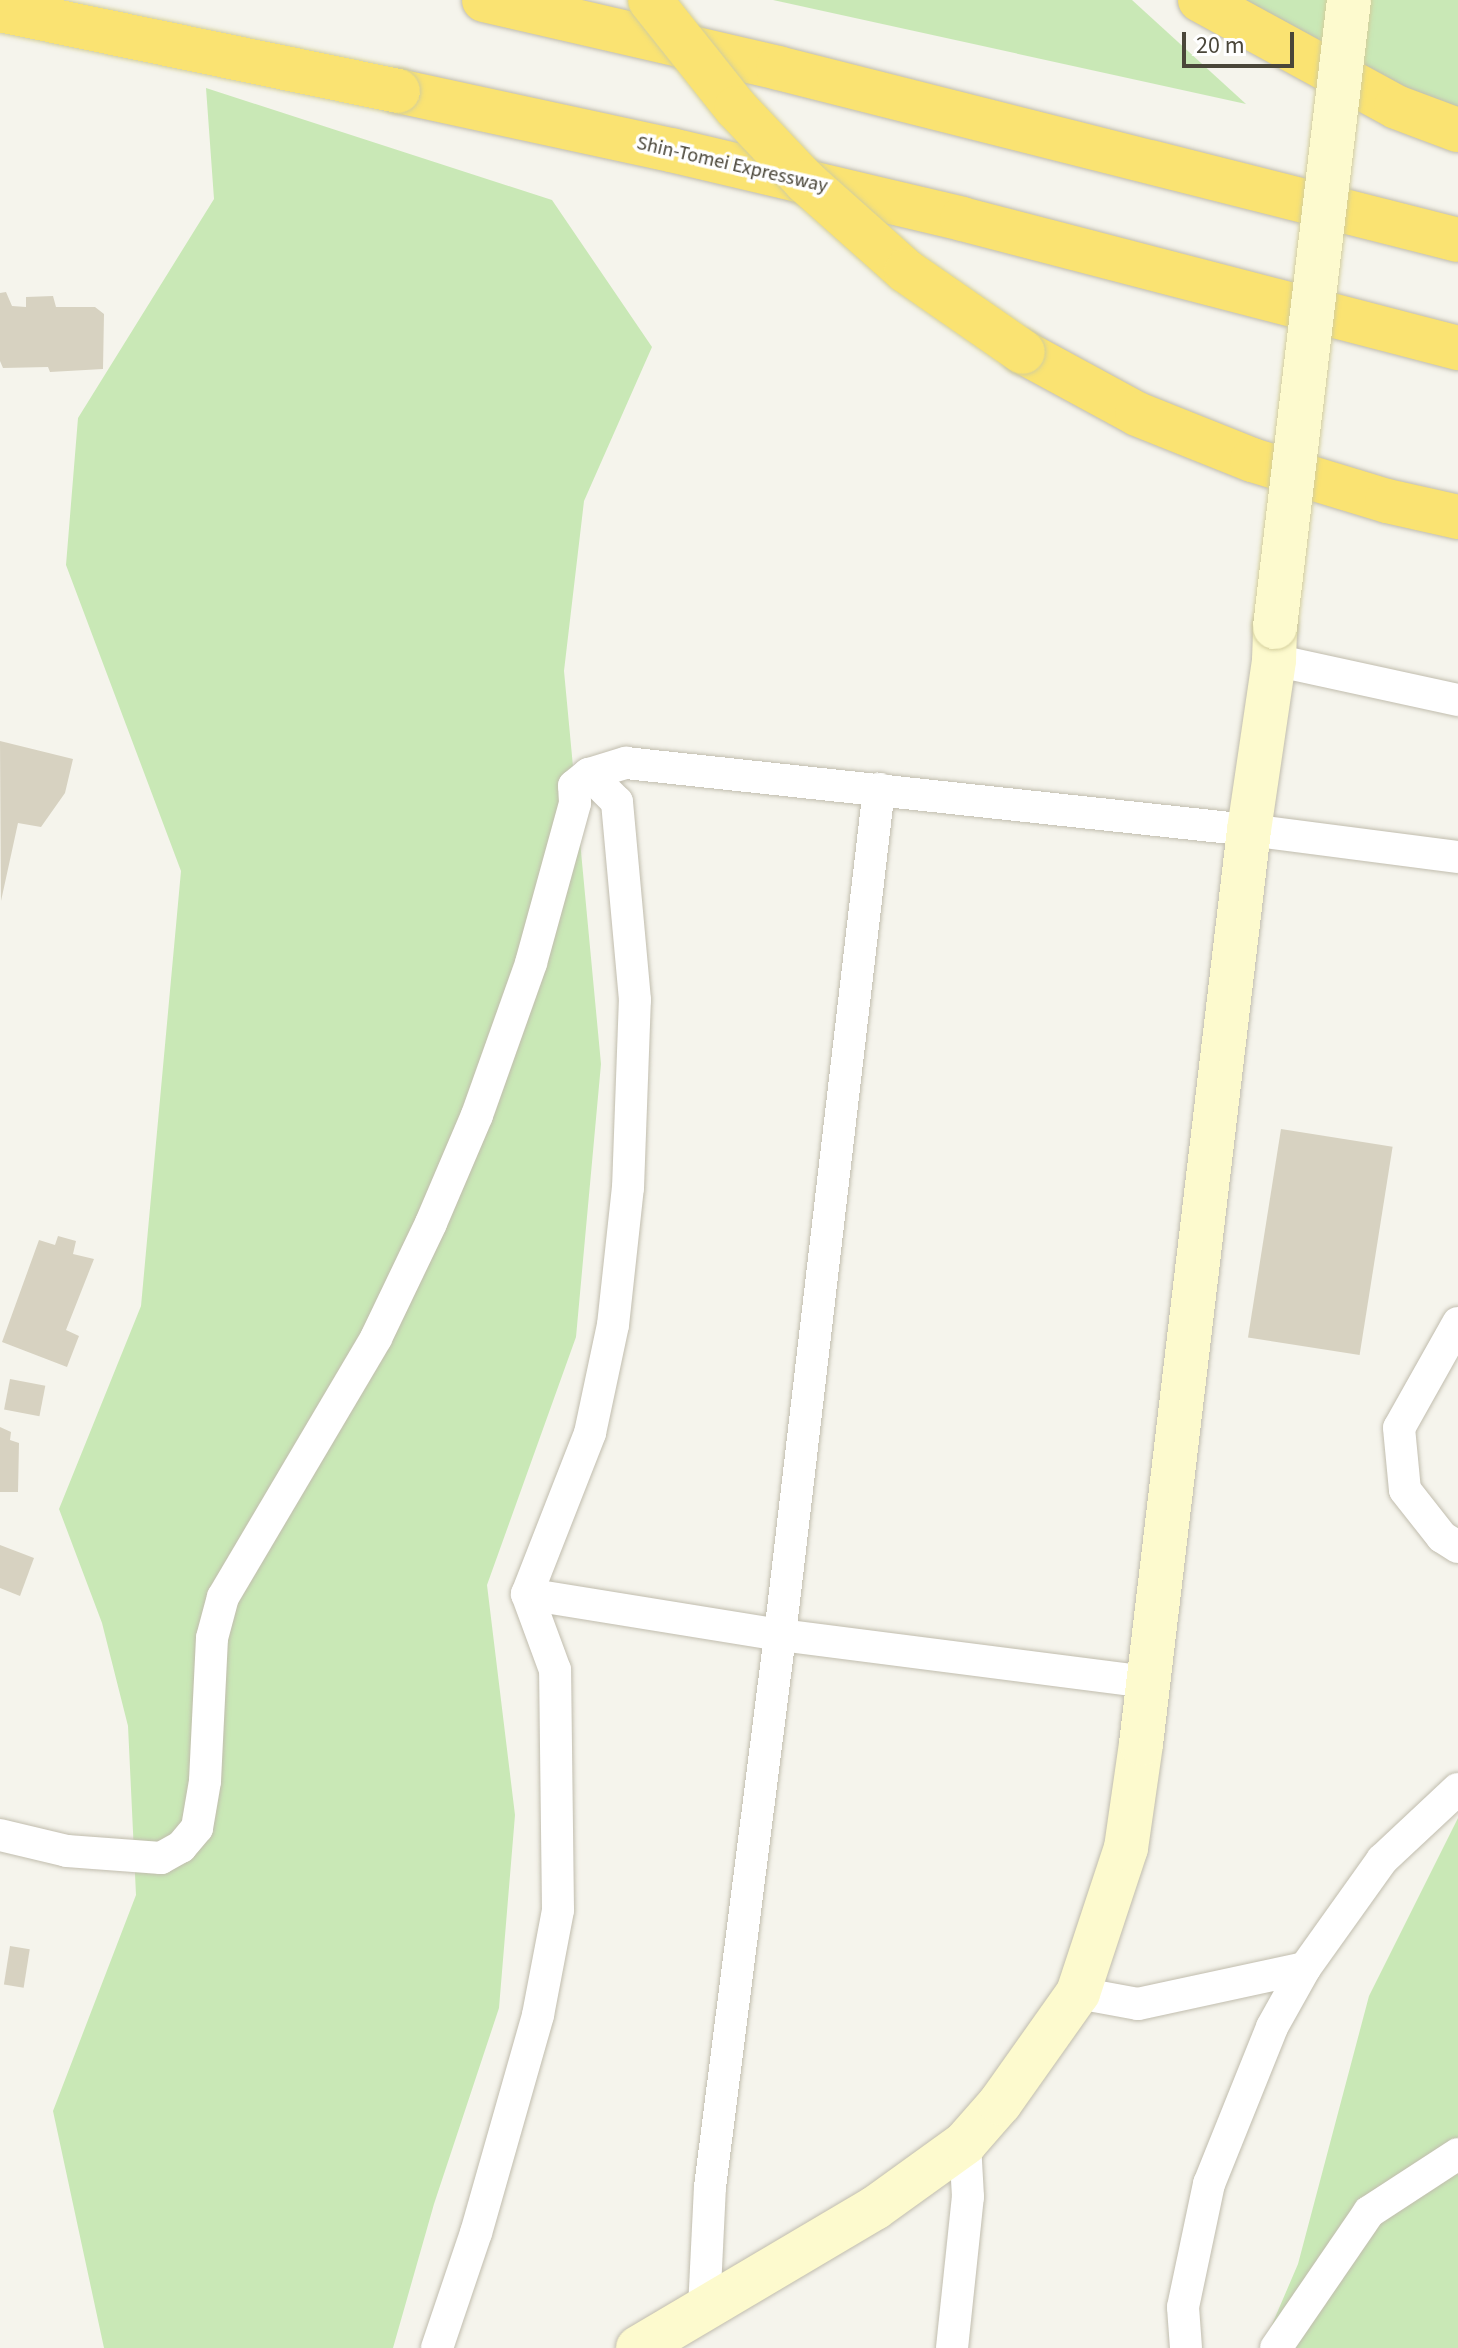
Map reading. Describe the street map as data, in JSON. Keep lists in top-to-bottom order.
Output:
{
  "streets": {
    "highway": ["Shin-Tomei Expressway"]
  },
  "scale_bar": "20 m"
}
